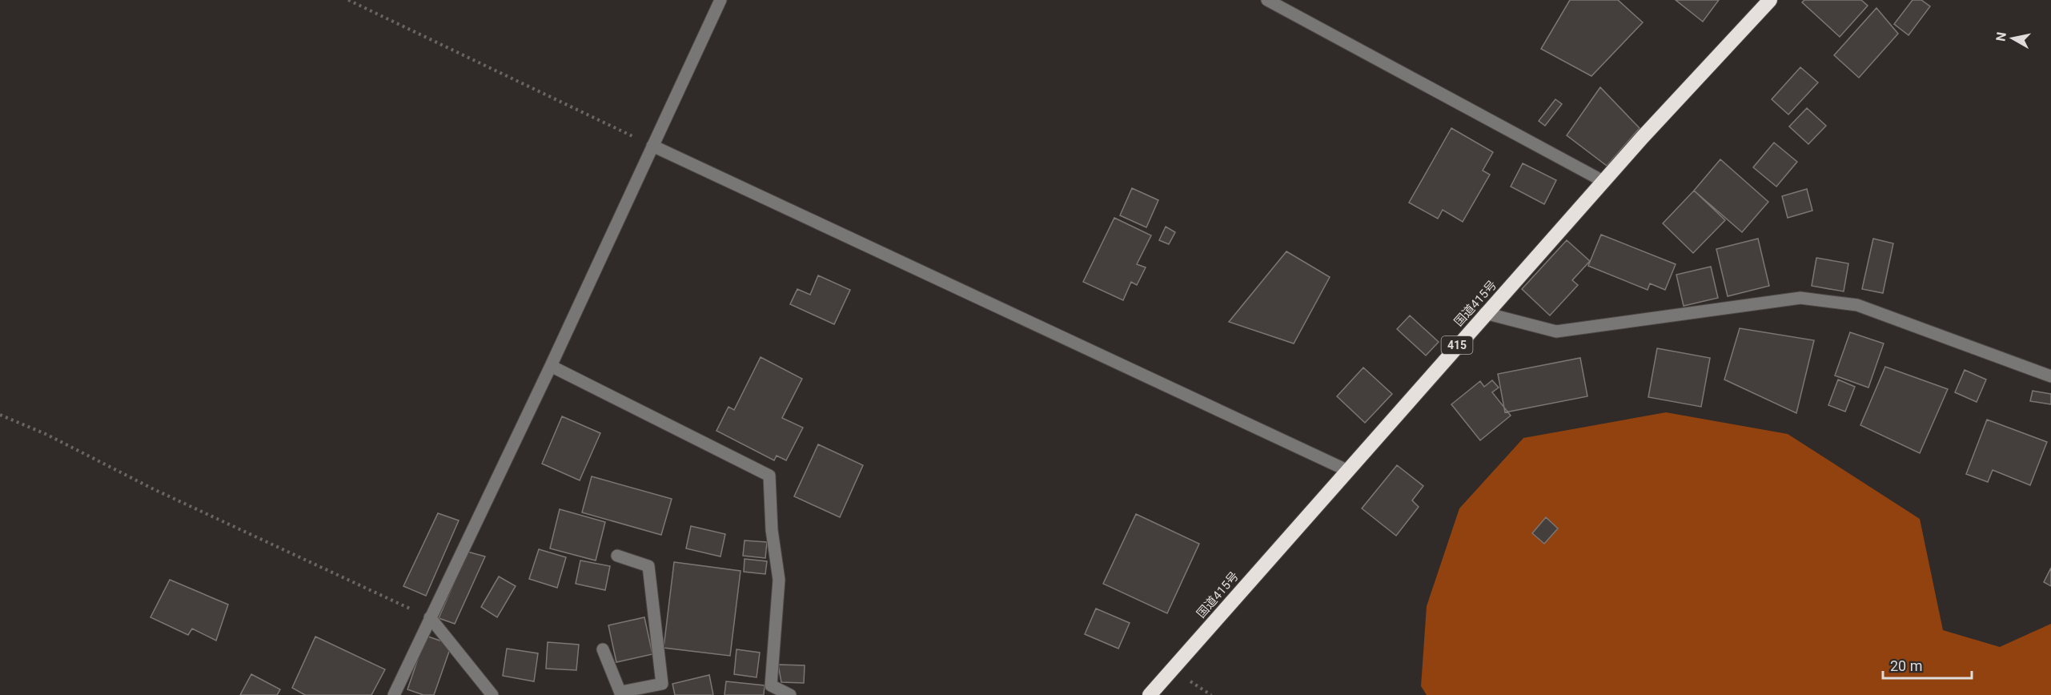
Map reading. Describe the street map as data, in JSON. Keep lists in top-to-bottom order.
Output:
{
  "streets": {
    "highway": ["国道415号", "415"]
  },
  "scale_bar": "20 m",
  "north": "left"
}
